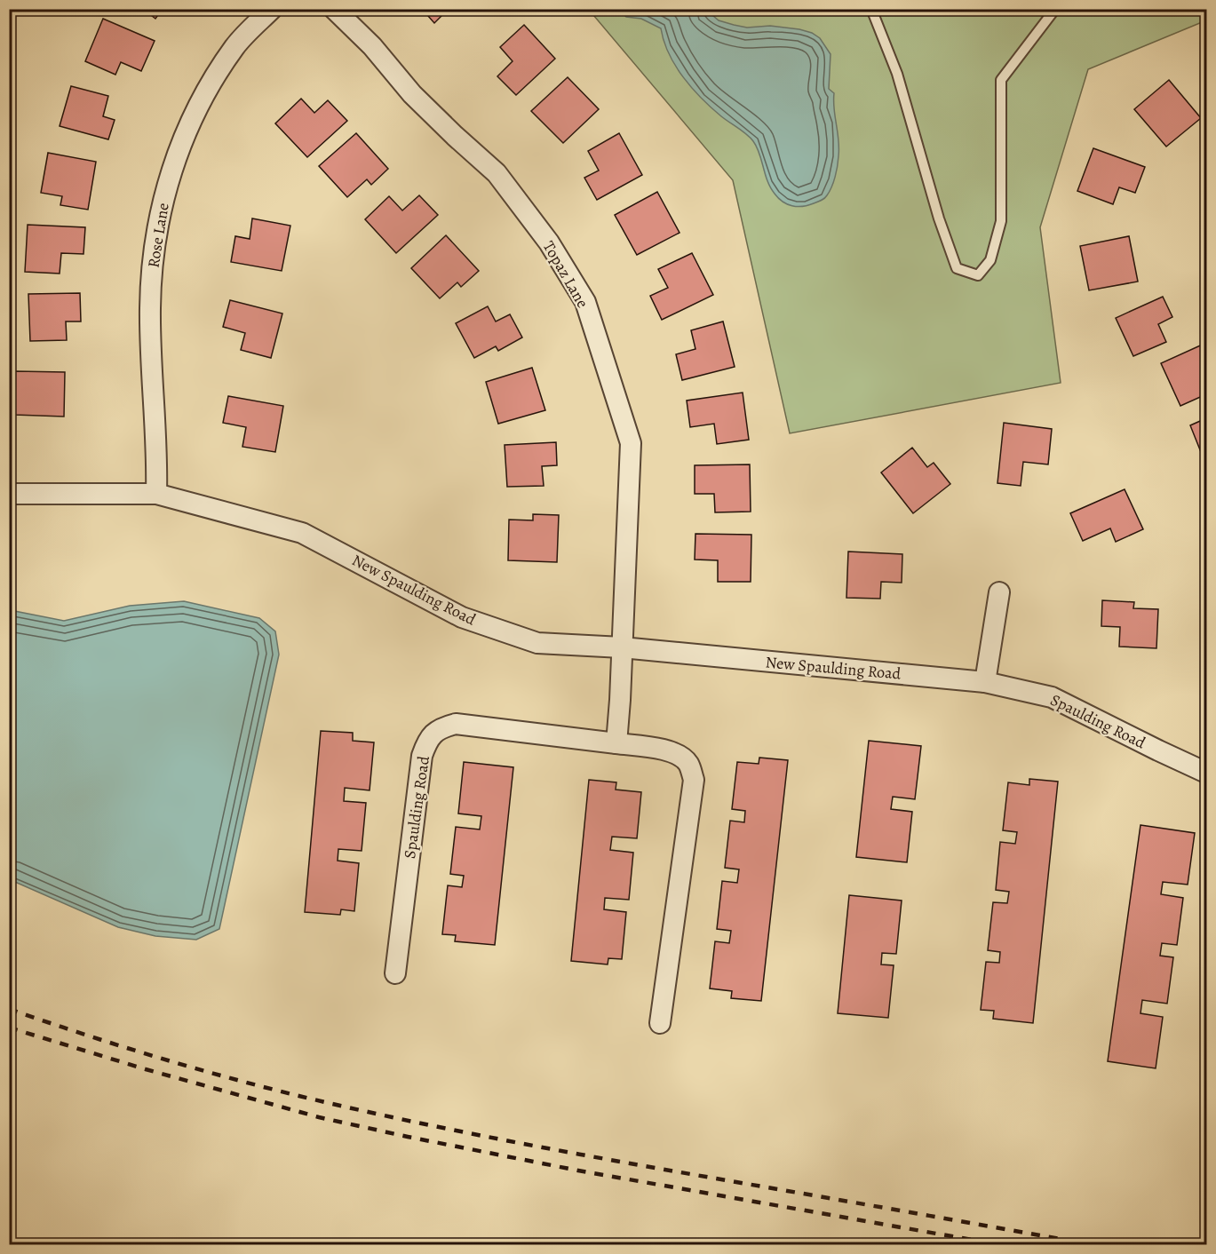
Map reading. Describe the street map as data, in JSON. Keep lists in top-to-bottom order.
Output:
{
  "streets": {
    "street": [
      "Rose Lane",
      "Topaz Lane",
      "New Spaulding Road",
      "Spaulding Road"
    ]
  },
  "crossings": [
    ["Rose Lane", "New Spaulding Road"],
    ["Topaz Lane", "New Spaulding Road"],
    ["New Spaulding Road", "Spaulding Road"]
  ]
}
